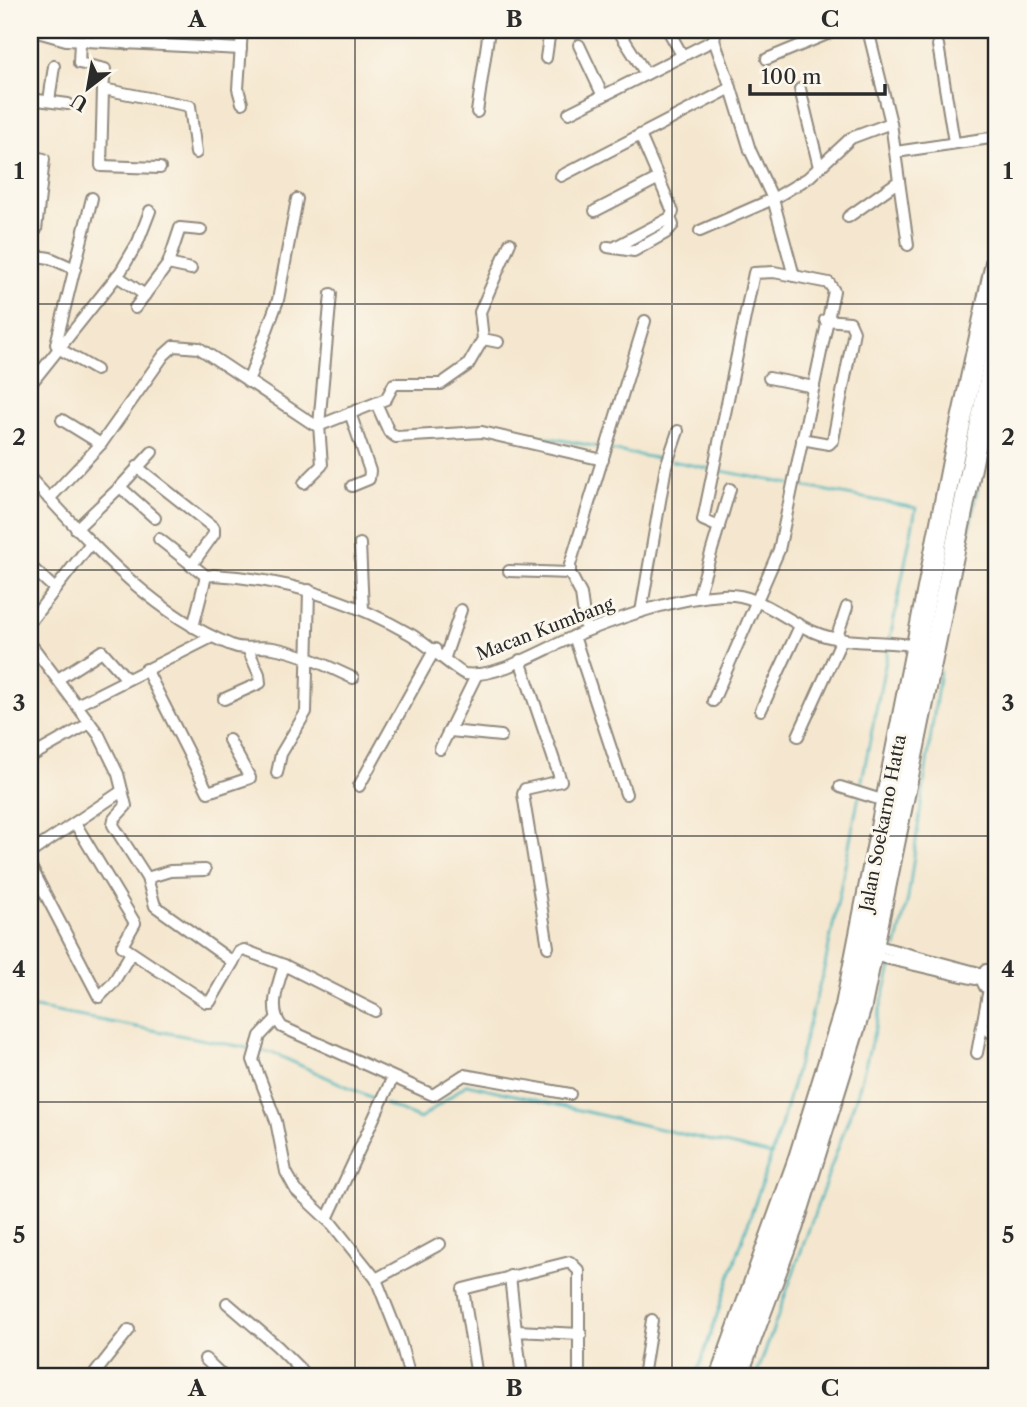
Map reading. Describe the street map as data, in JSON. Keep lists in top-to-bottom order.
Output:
{
  "streets": {
    "highway": ["Jalan Soekarno Hatta"],
    "street": ["Macan Kumbang"]
  },
  "crossings": [
    ["Macan Kumbang", "Jalan Soekarno Hatta"]
  ],
  "scale_bar": "100 m",
  "north": "bottom left",
  "grid": {
    "columns": ["A", "B", "C"],
    "rows": [
      "1",
      "2",
      "3",
      "4",
      "5"
    ]
  }
}
